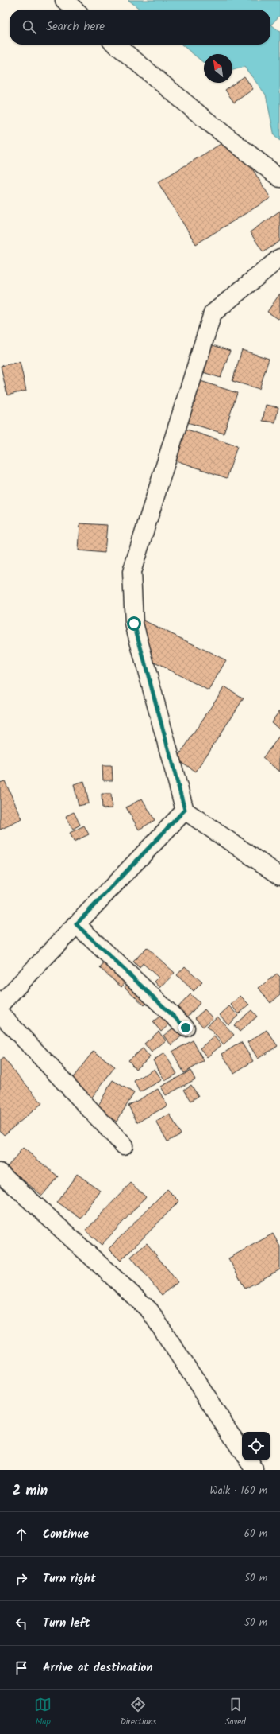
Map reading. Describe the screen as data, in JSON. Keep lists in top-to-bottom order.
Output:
{
  "north": "top left",
  "page": {
    "search": "Search here",
    "heading": ["2 min", "Walk · 160 m"],
    "list": [
      ["Continue", "60 m"],
      ["Turn right", "50 m"],
      ["Turn left", "50 m"],
      "Arrive at destination"
    ],
    "nav": ["Map", "Directions", "Saved"]
  }
}
